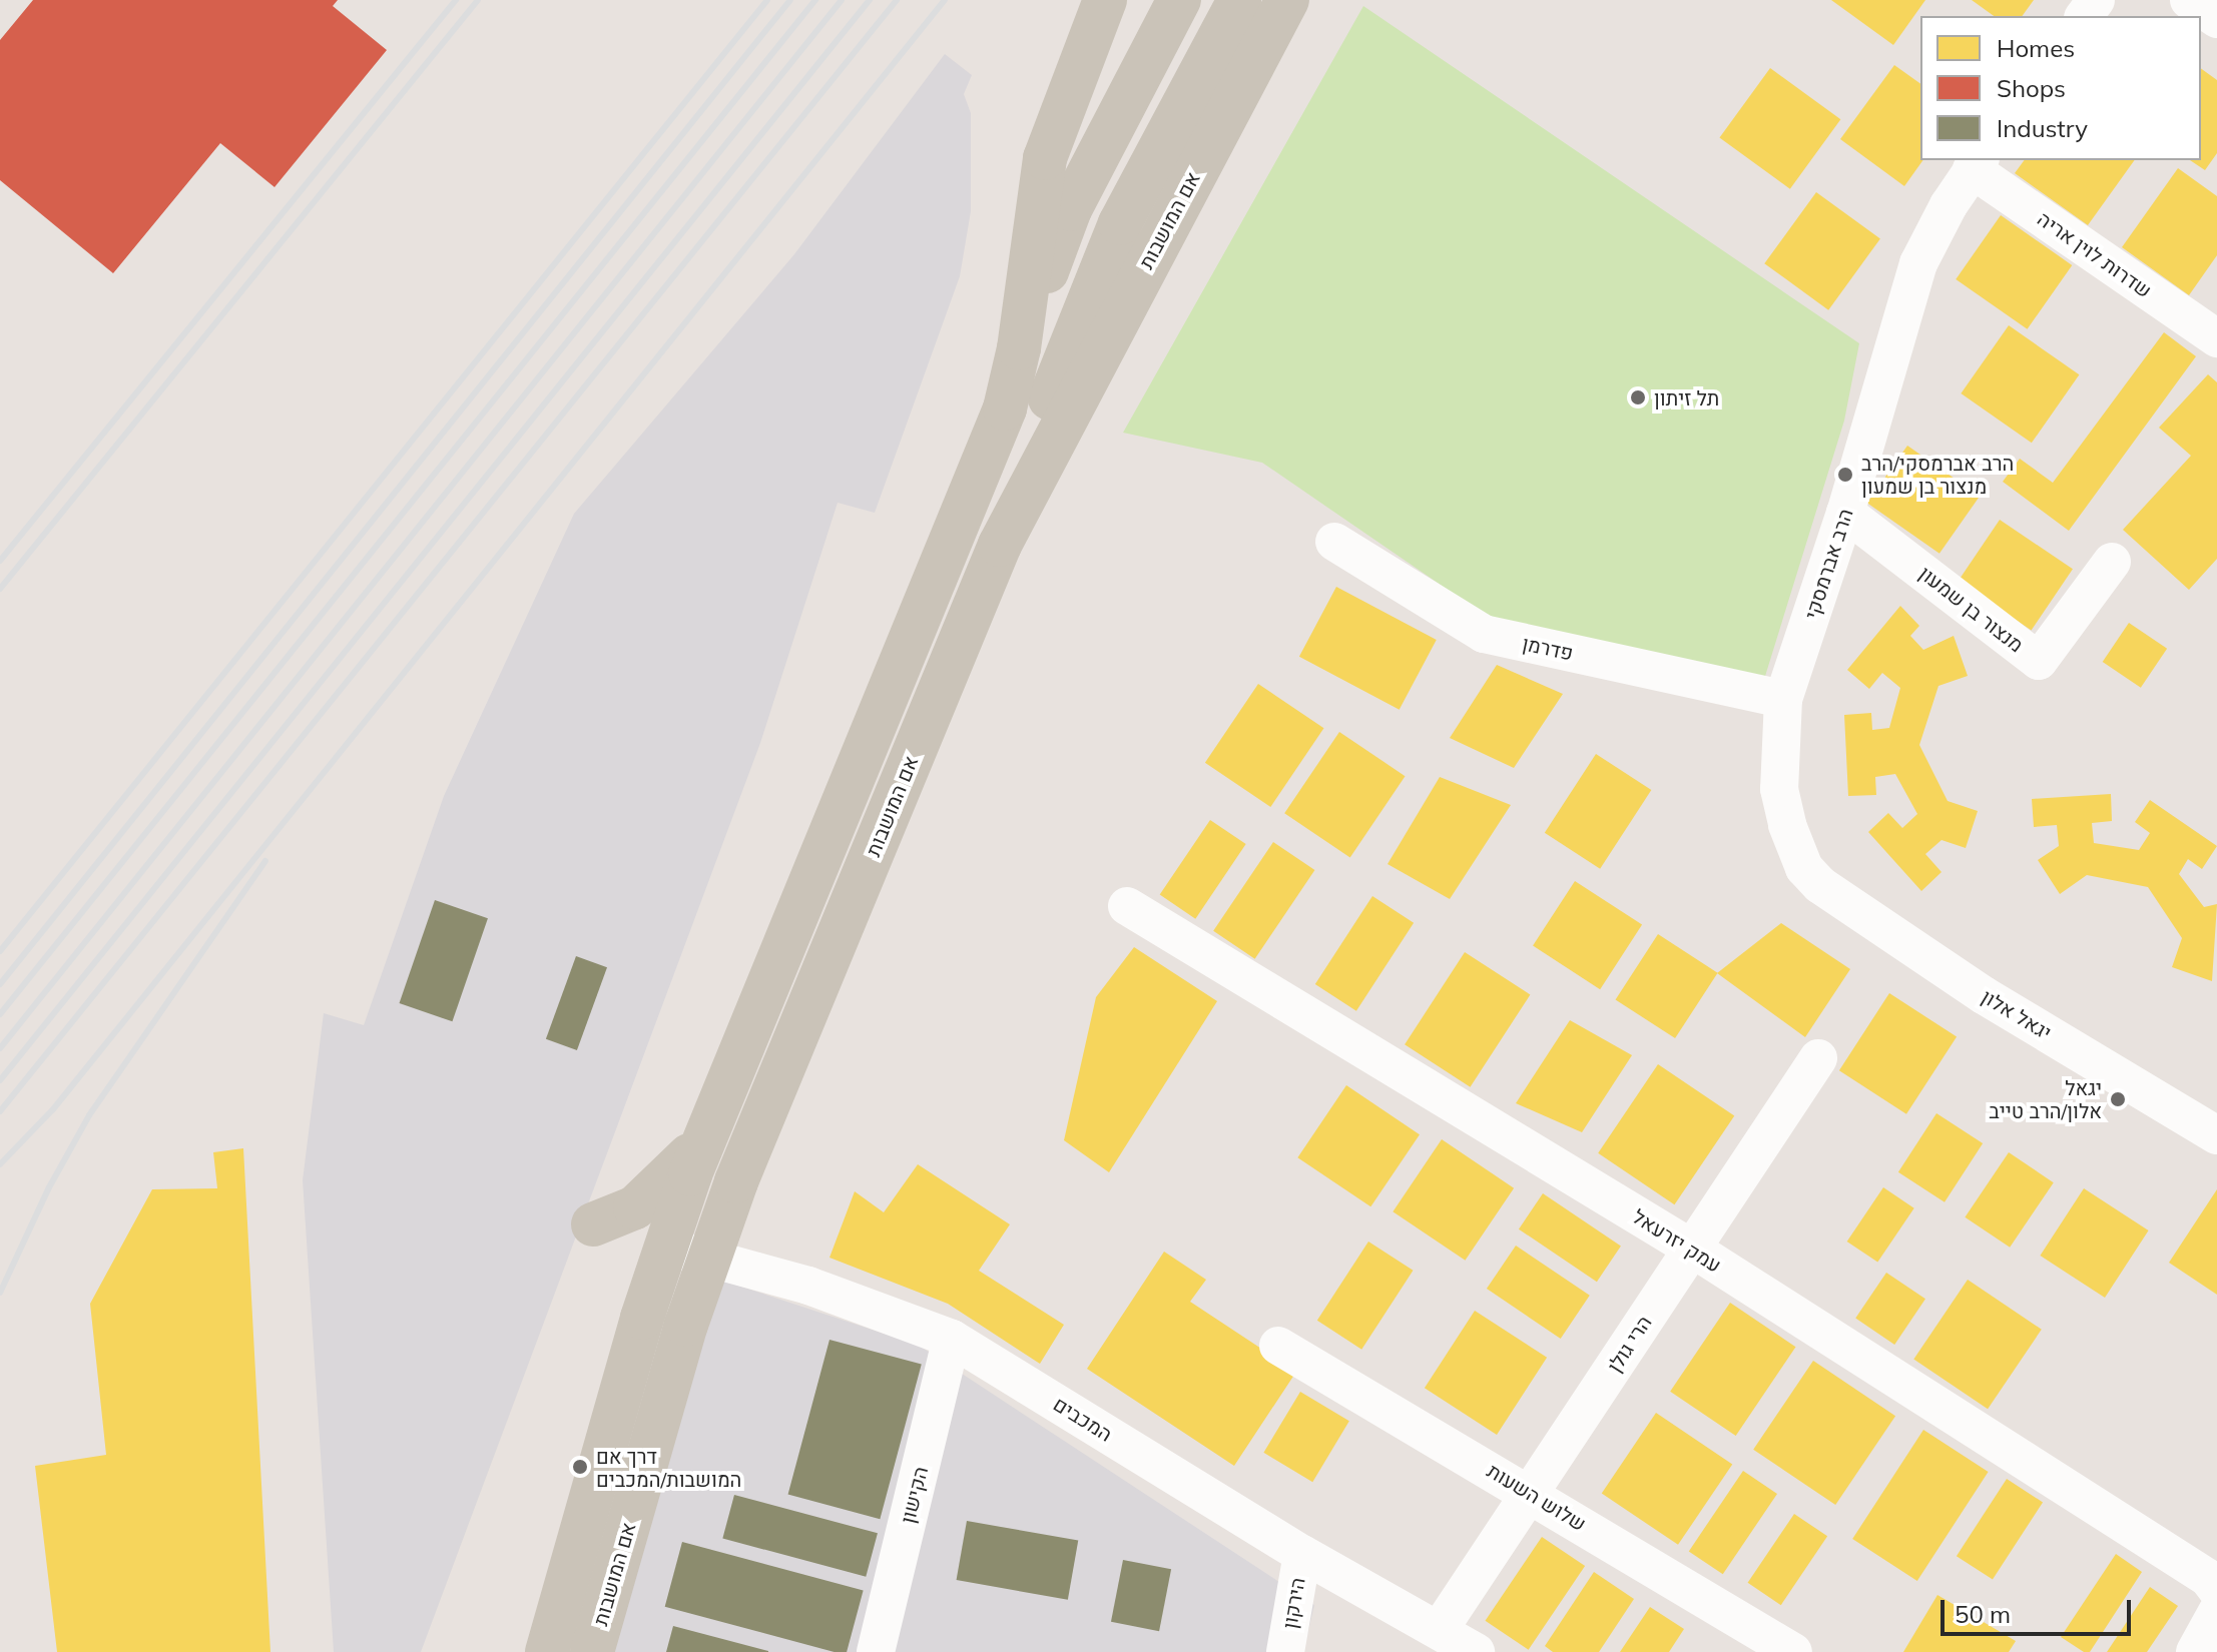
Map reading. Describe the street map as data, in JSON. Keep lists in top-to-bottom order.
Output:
{
  "streets": {
    "main road": ["אם המושבות"],
    "street": [
      "שדרות לוין אריה",
      "הרב אברמסקי",
      "מנצור בן שמעון",
      "פדרמן",
      "יגאל אלון",
      "עמק יזרעאל",
      "הרי גולן",
      "המכבים",
      "הקישון",
      "שלוש השעות",
      "הירקון"
    ]
  },
  "crossings": [
    ["אם המושבות", "המכבים"],
    ["שדרות לוין אריה", "הרב אברמסקי"],
    ["הרב אברמסקי", "מנצור בן שמעון"],
    ["הרב אברמסקי", "פדרמן"],
    ["הרב אברמסקי", "יגאל אלון"],
    ["עמק יזרעאל", "הרי גולן"],
    ["הרי גולן", "המכבים"],
    ["הרי גולן", "שלוש השעות"],
    ["המכבים", "הקישון"],
    ["המכבים", "הירקון"]
  ],
  "places": [
    "תל זיתון",
    "הרב אברמסקי/הרב מנצור בן שמעון",
    "יגאל אלון/הרב טייב",
    "דרך אם המושבות/המכבים"
  ],
  "legend": ["Homes", "Shops", "Industry"],
  "scale_bar": "50 m"
}
